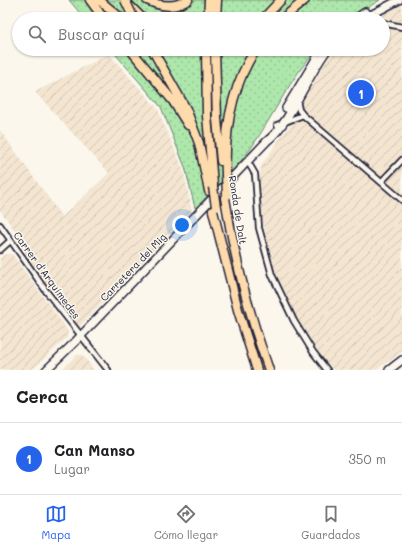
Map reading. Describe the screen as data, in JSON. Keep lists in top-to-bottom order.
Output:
{
  "streets": {
    "highway": ["Ronda de Dalt"],
    "street": ["Carretera del Mig", "Carrer d'Arquímedes"]
  },
  "crossings": [
    ["Carretera del Mig", "Carrer d'Arquímedes"]
  ],
  "page": {
    "search": "Buscar aquí",
    "pins": "1",
    "heading": "Cerca",
    "list": [
      {
        "mark": "1",
        "name": "Can Manso",
        "note": "Lugar",
        "value": "350 m"
      }
    ],
    "nav": ["Mapa", "Cómo llegar", "Guardados"]
  }
}
